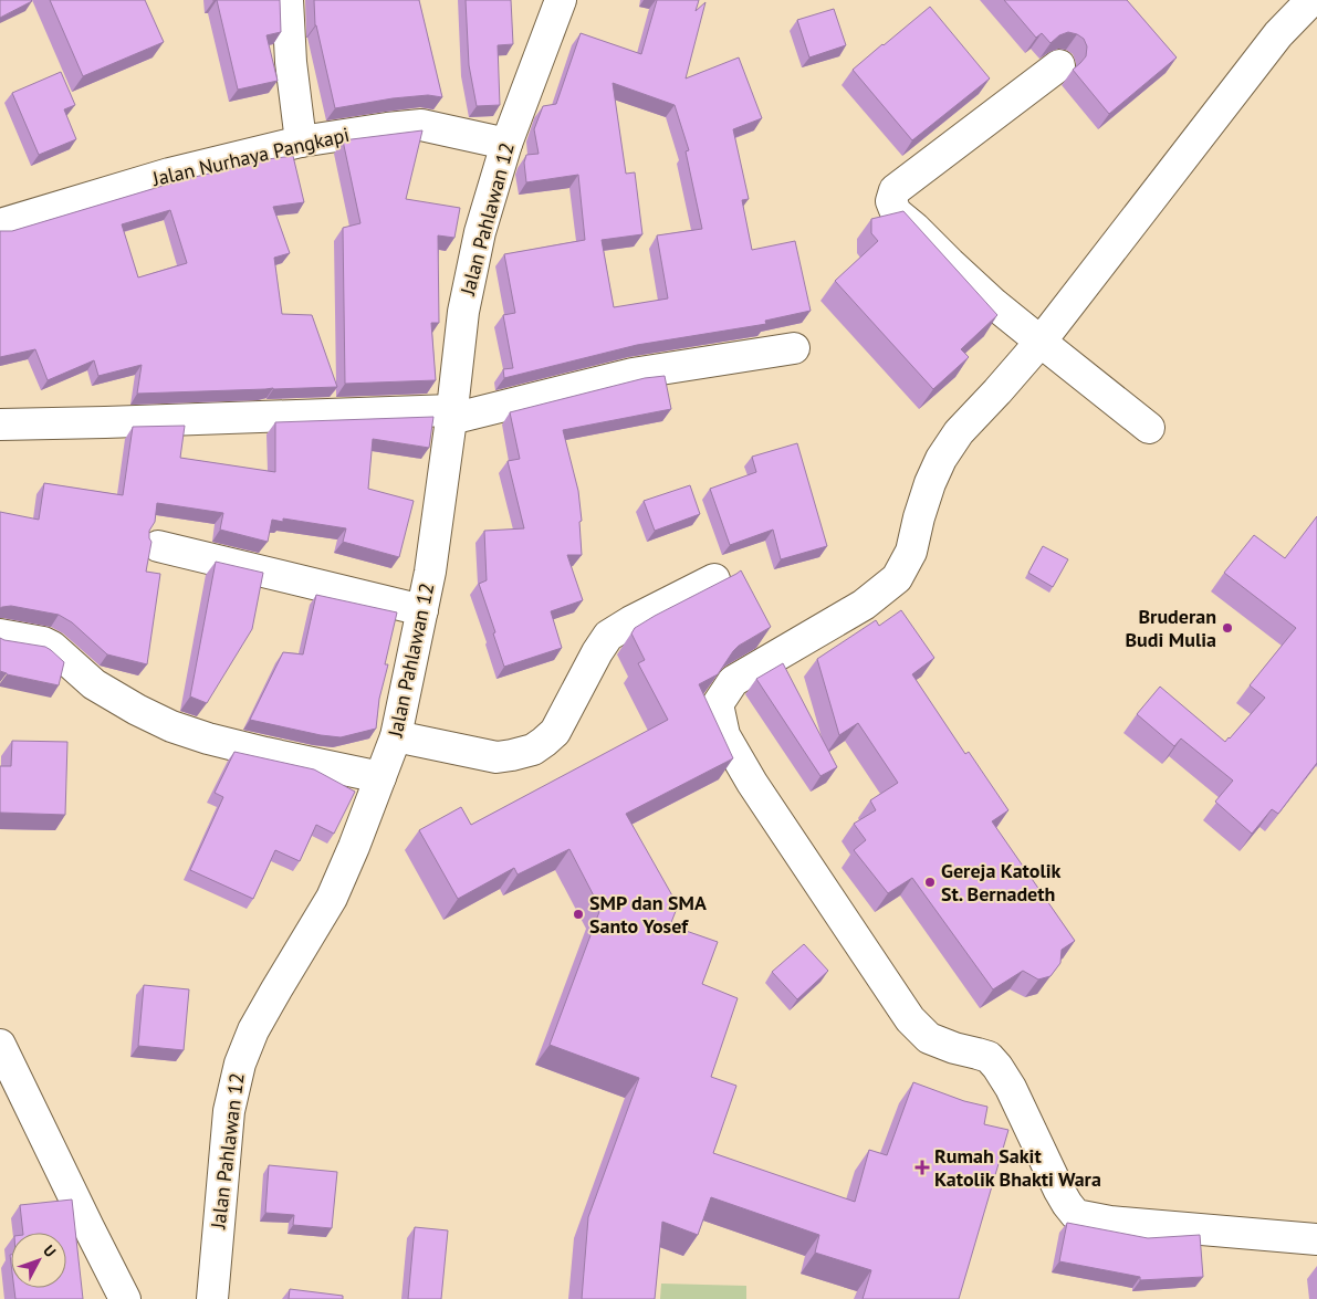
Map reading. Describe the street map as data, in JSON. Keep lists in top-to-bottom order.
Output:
{
  "streets": {
    "street": ["Jalan Nurhaya Pangkapi", "Jalan Pahlawan 12"]
  },
  "crossings": [
    ["Jalan Nurhaya Pangkapi", "Jalan Pahlawan 12"]
  ],
  "places": {
    "other": ["Bruderan Budi Mulia", "Gereja Katolik St. Bernadeth", "SMP dan SMA Santo Yosef"],
    "health": ["Rumah Sakit Katolik Bhakti Wara"]
  },
  "north": "top right"
}
